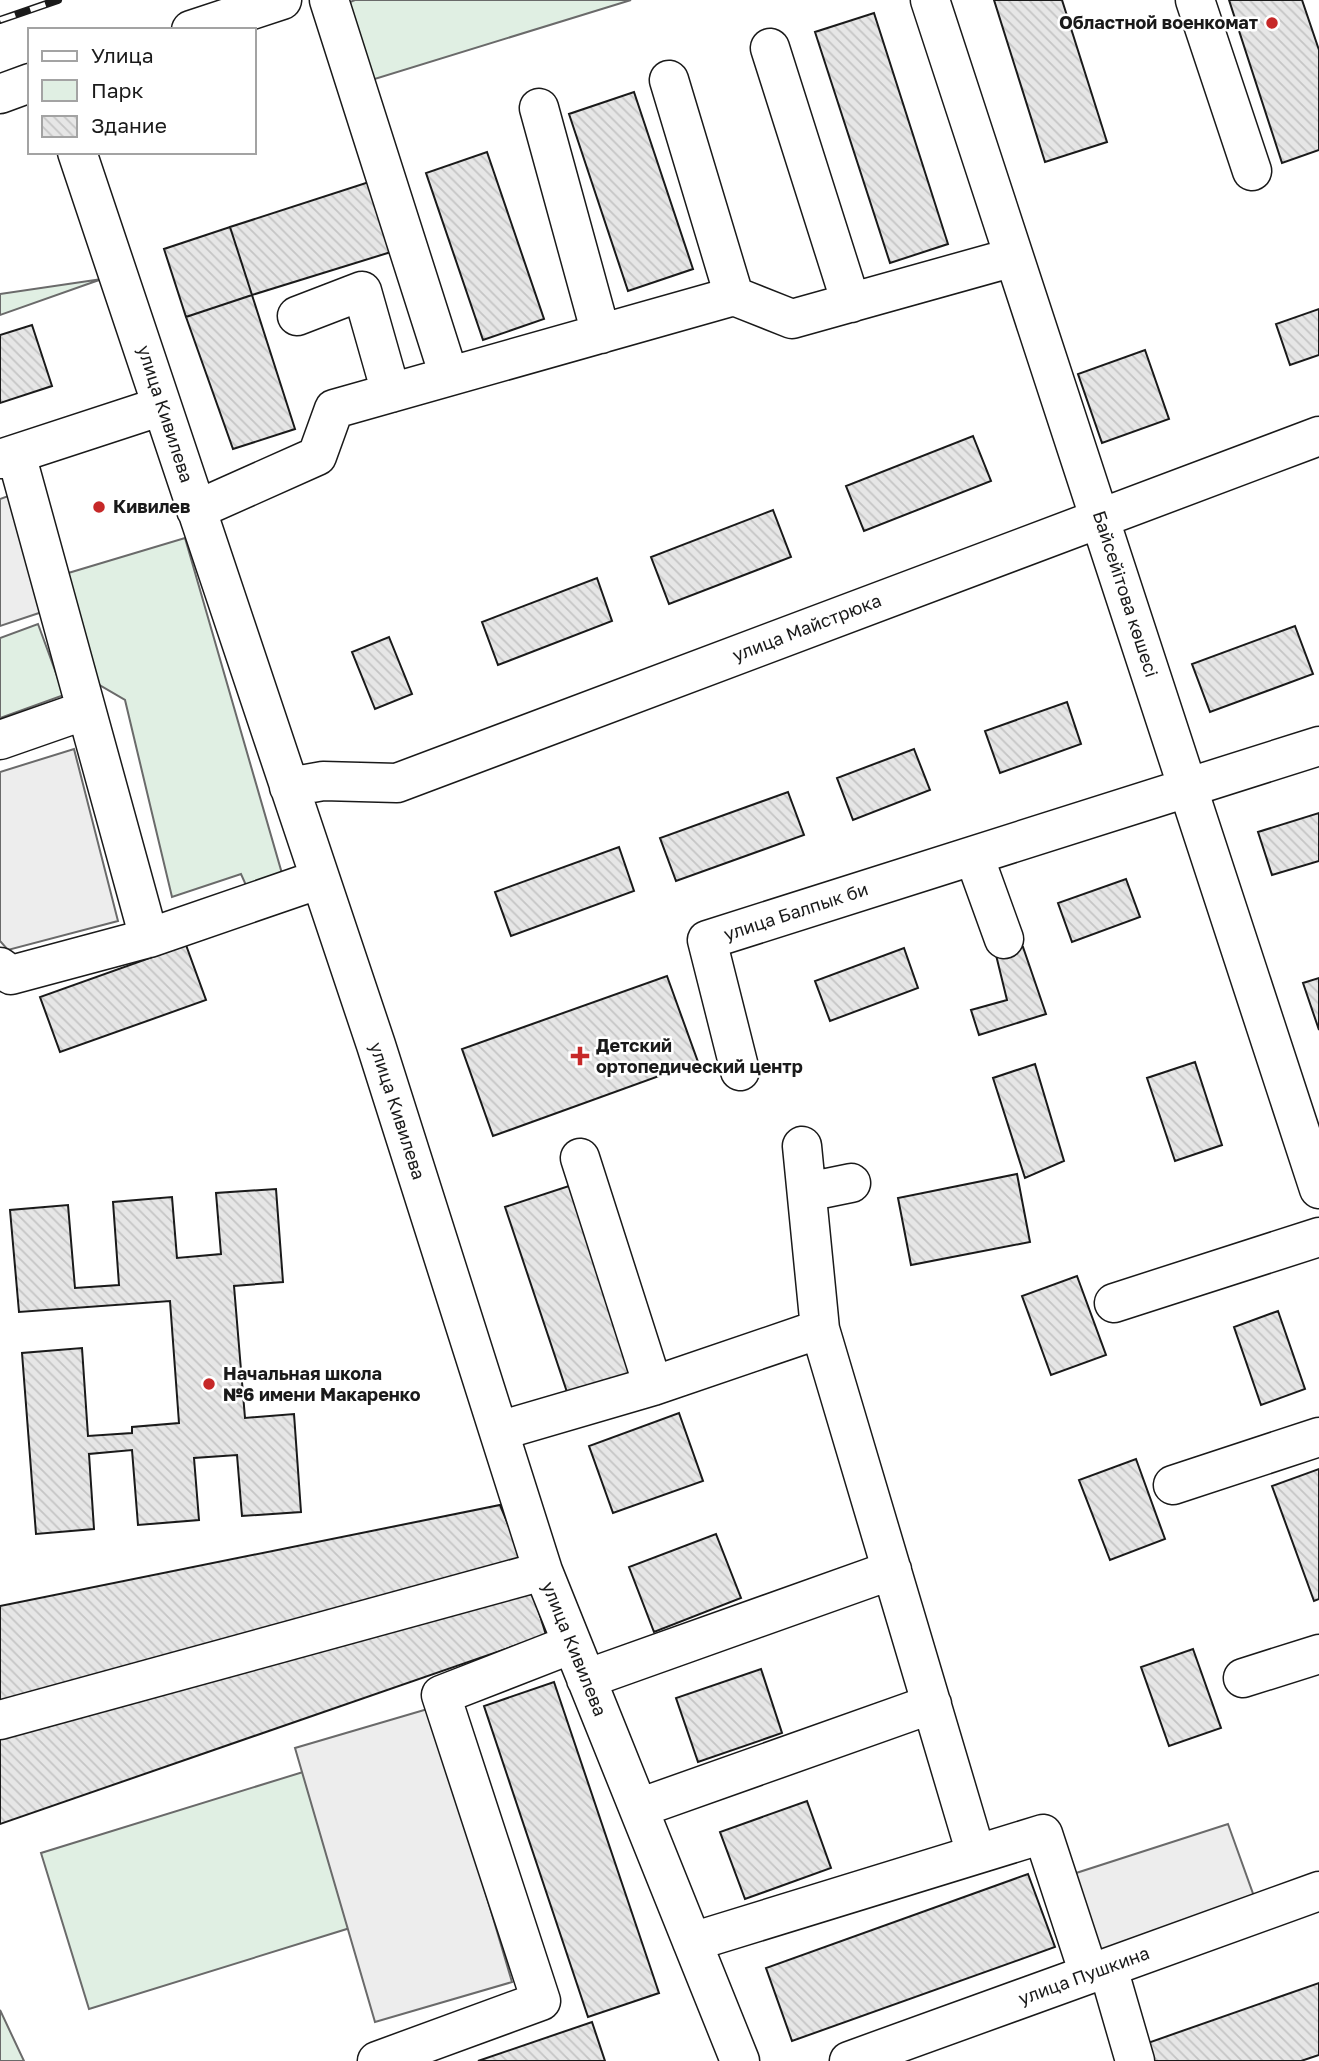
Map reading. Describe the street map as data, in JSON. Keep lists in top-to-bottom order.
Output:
{
  "streets": {
    "street": [
      "улица Кивилева",
      "Байсейітова көшесі",
      "улица Майстрюка",
      "улица Балпык би",
      "улица Пушкина"
    ]
  },
  "crossings": [
    ["улица Кивилева", "улица Майстрюка"],
    ["Байсейітова көшесі", "улица Майстрюка"],
    ["Байсейітова көшесі", "улица Балпык би"]
  ],
  "places": {
    "other": ["Областной военкомат", "Кивилев", "Начальная школа №6 имени Макаренко"],
    "health": ["Детский ортопедический центр"]
  },
  "legend": ["Улица", "Парк", "Здание"]
}
